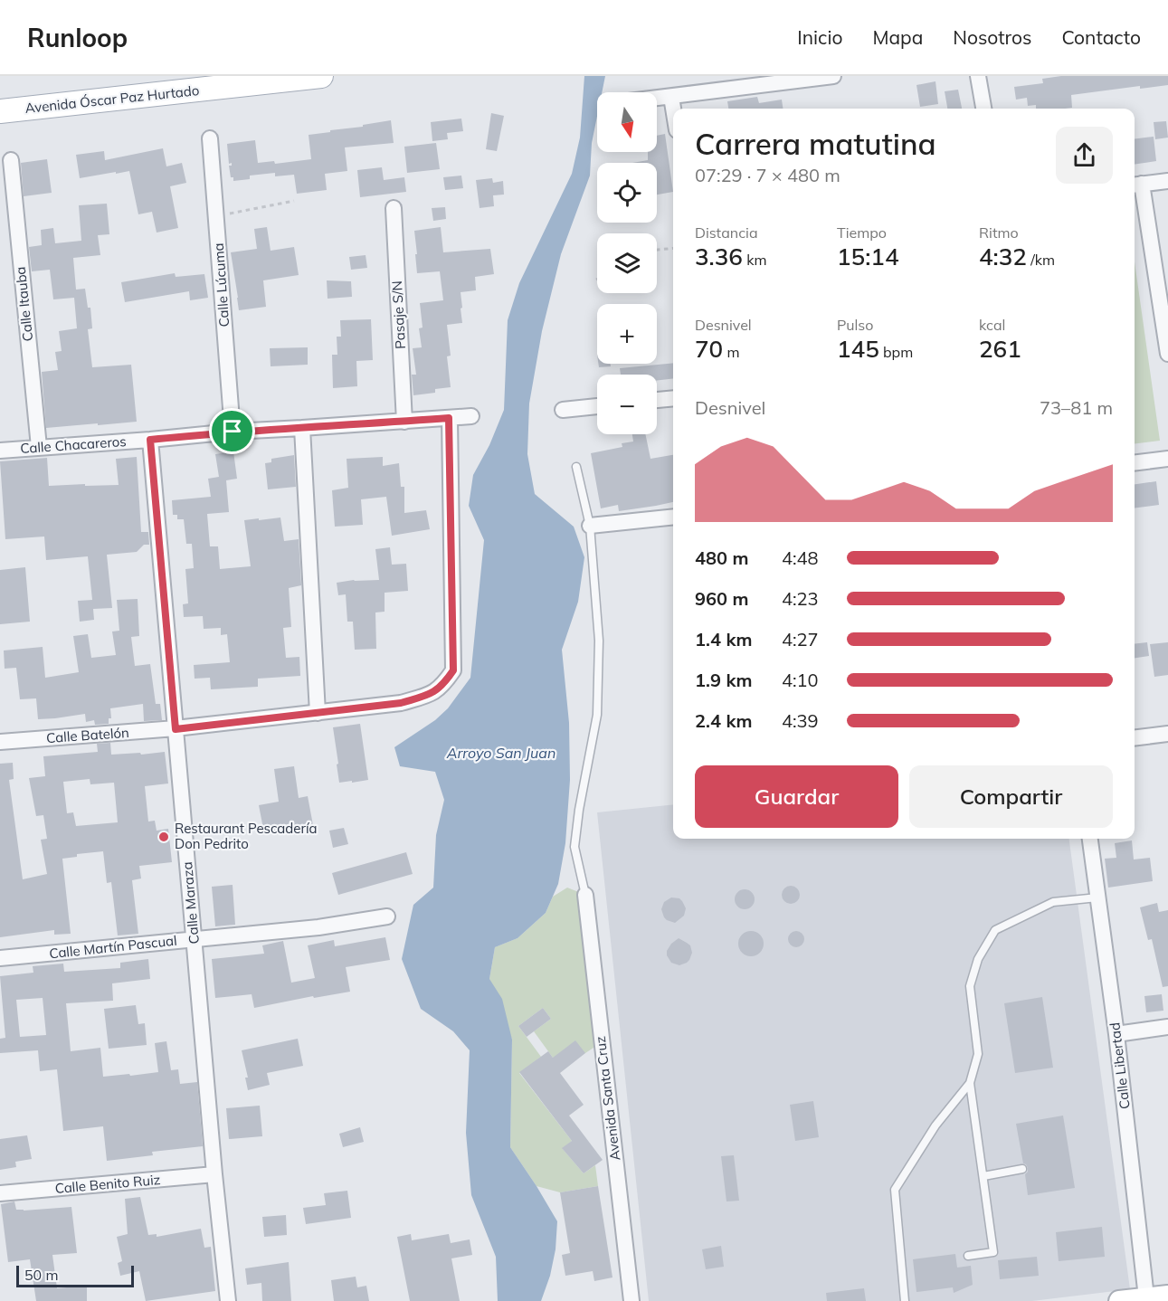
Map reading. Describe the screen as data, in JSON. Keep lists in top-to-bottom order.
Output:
{
  "streets": {
    "main road": ["Avenida Óscar Paz Hurtado"],
    "street": [
      "Calle Lúcuma",
      "Calle Itauba",
      "Pasaje S/N",
      "Calle Chacareros",
      "Calle Batelón",
      "Calle Maraza",
      "Calle Martín Pascual",
      "Calle Libertad",
      "Avenida Santa Cruz",
      "Calle Benito Ruiz"
    ]
  },
  "crossings": [
    ["Calle Lúcuma", "Calle Chacareros"],
    ["Calle Itauba", "Calle Chacareros"],
    ["Pasaje S/N", "Calle Chacareros"],
    ["Calle Chacareros", "Calle Batelón"],
    ["Calle Chacareros", "Calle Maraza"],
    ["Calle Batelón", "Calle Maraza"],
    ["Calle Maraza", "Calle Martín Pascual"],
    ["Calle Maraza", "Calle Benito Ruiz"]
  ],
  "water": ["Arroyo San Juan"],
  "places": ["Restaurant Pescadería Don Pedrito"],
  "scale_bar": "50 m",
  "north": "bottom",
  "page": {
    "header": "Runloop",
    "nav": [
      "Inicio",
      "Mapa",
      "Nosotros",
      "Contacto"
    ],
    "map_buttons": ["+", "−"],
    "heading": ["Carrera matutina", "07:29 · 7 × 480 m"],
    "stats": [
      ["Distancia", "3.36 km"],
      ["Tiempo", "15:14"],
      ["Ritmo", "4:32 /km"],
      ["Desnivel", "70 m"],
      ["Pulso", "145 bpm"],
      ["kcal", "261"]
    ],
    "chart": ["Desnivel", "73–81 m"],
    "list": [
      {
        "name": "480 m",
        "note": "4:48"
      },
      {
        "name": "960 m",
        "note": "4:23"
      },
      {
        "name": "1.4 km",
        "note": "4:27"
      },
      {
        "name": "1.9 km",
        "note": "4:10"
      },
      {
        "name": "2.4 km",
        "note": "4:39"
      }
    ],
    "buttons": ["Guardar", "Compartir"],
    "scale": "50 m"
  }
}
